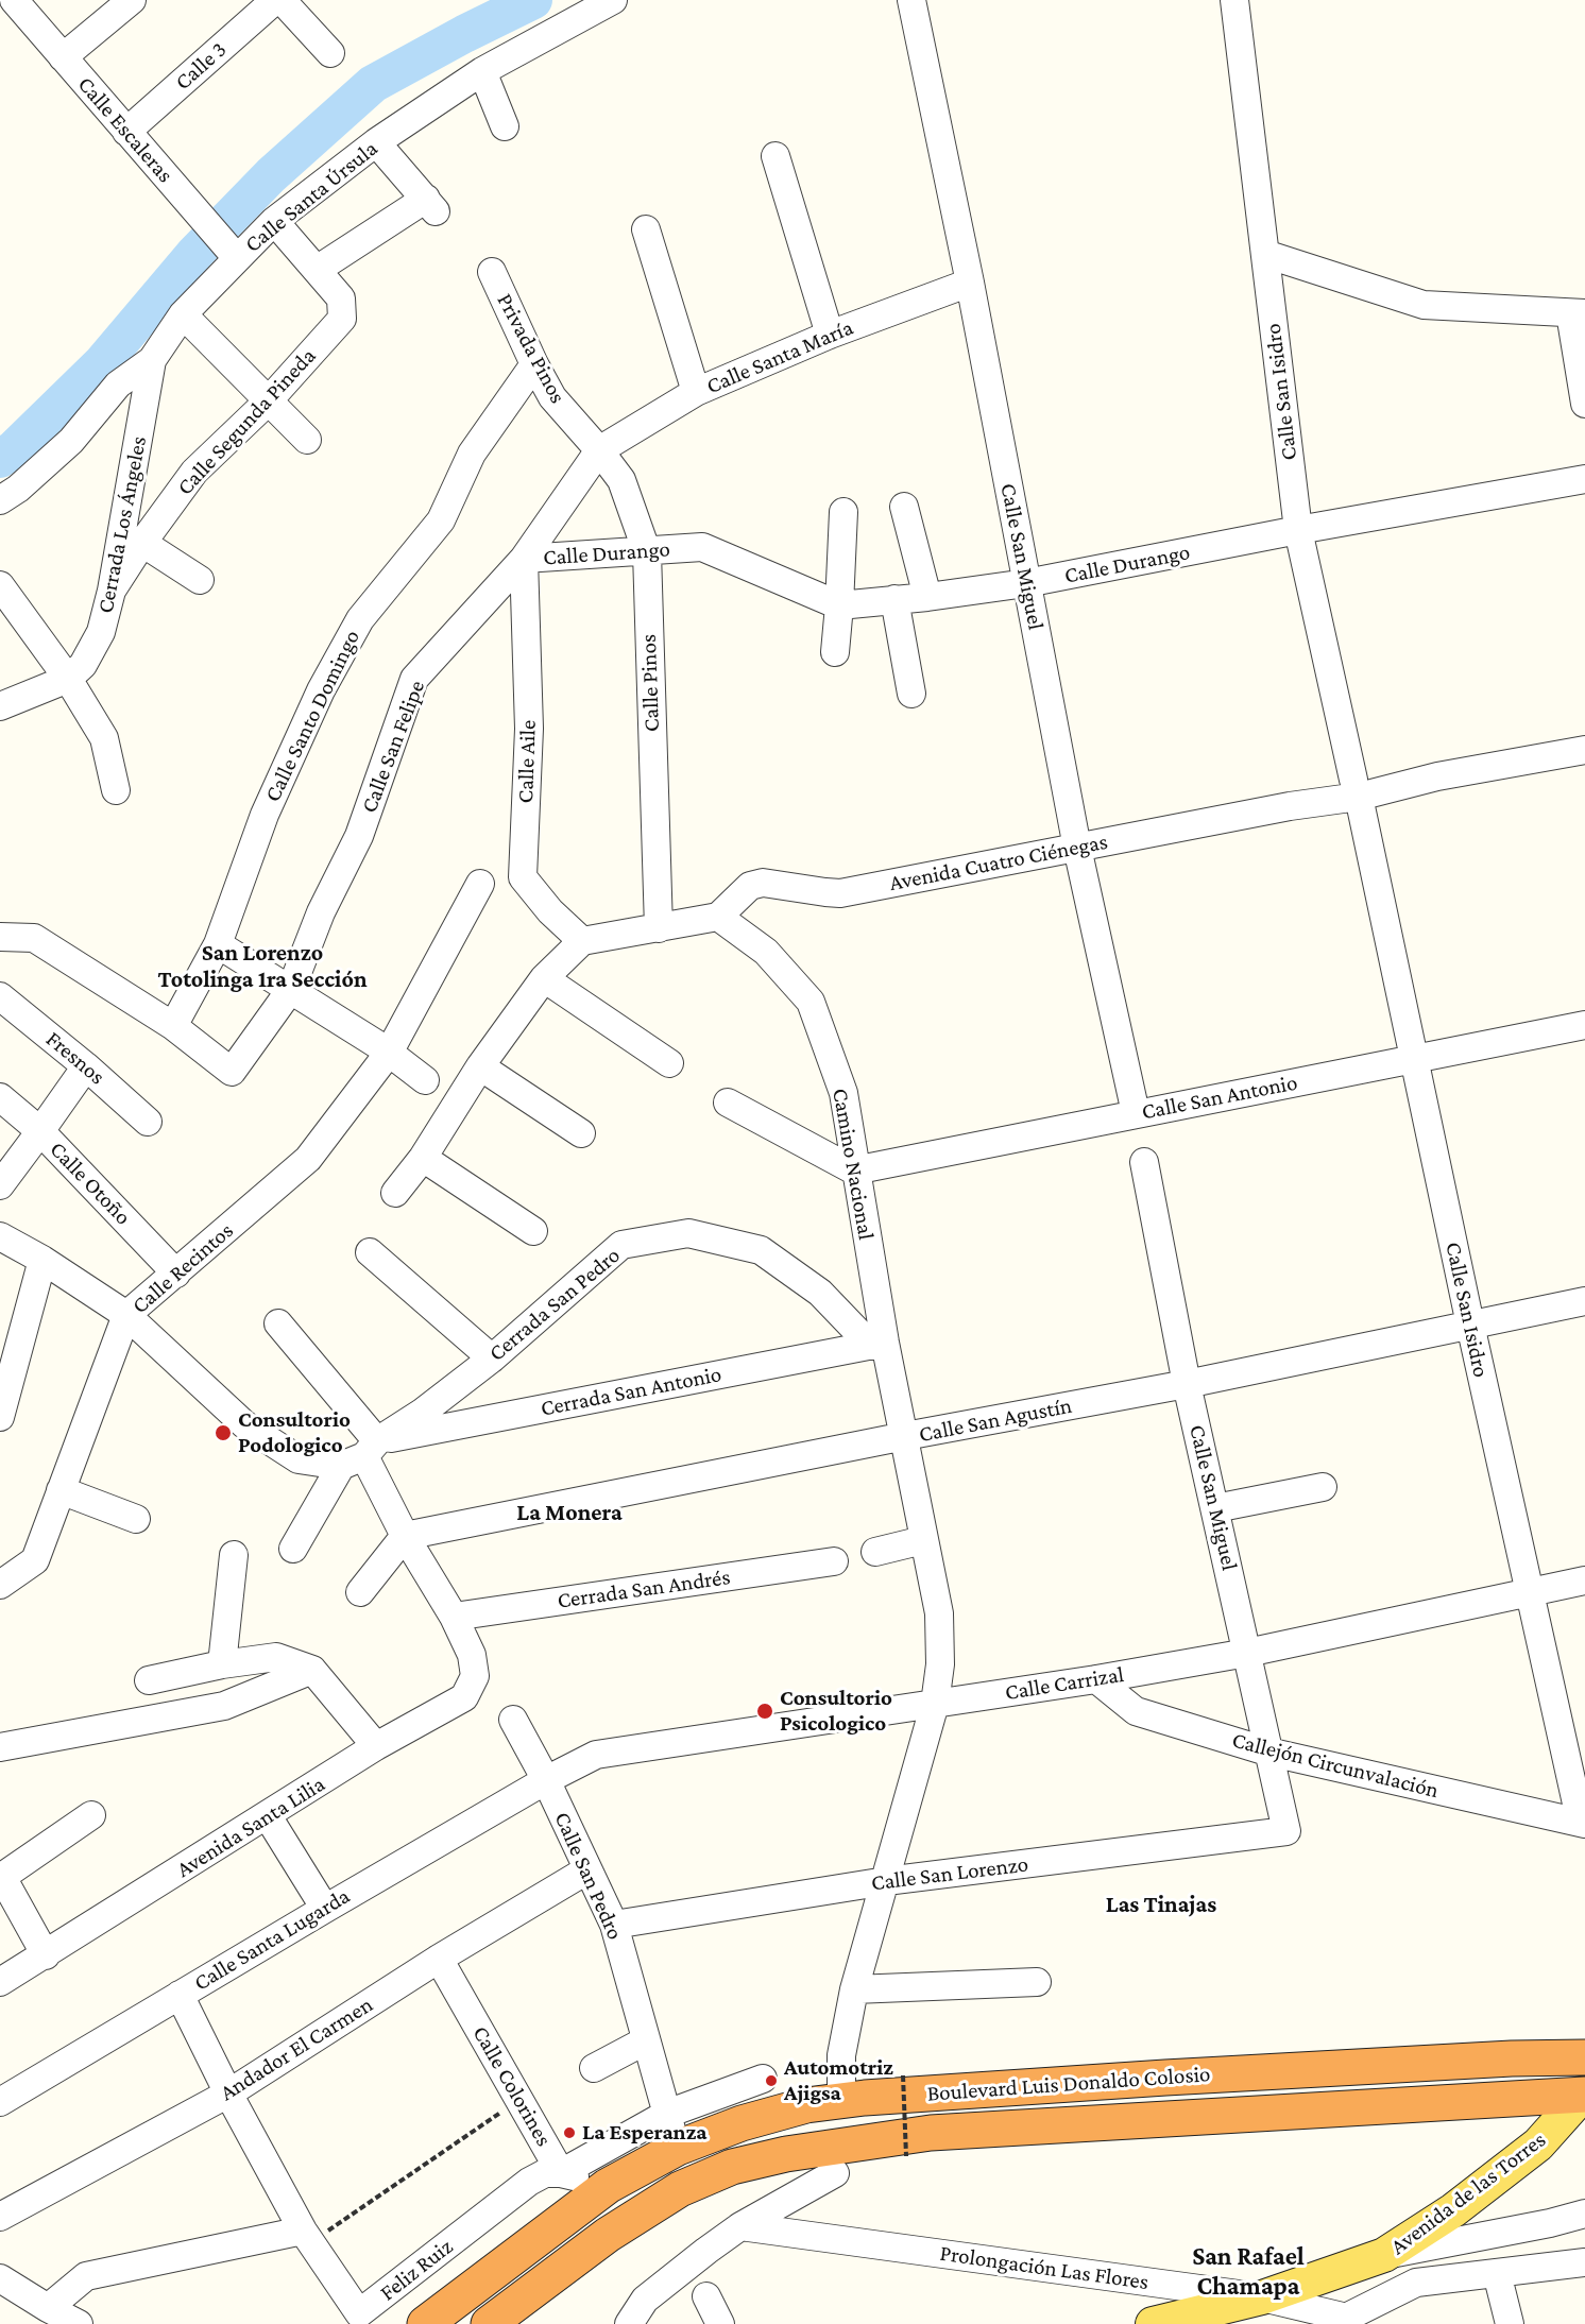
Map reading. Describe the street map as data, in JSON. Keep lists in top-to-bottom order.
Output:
{
  "streets": {
    "highway": ["Boulevard Luis Donaldo Colosio"],
    "main road": ["Avenida de las Torres"],
    "street": [
      "Calle 3",
      "Calle Escaleras",
      "Calle Santa Úrsula",
      "Privada Pinos",
      "Calle Santa María",
      "Calle San Isidro",
      "Calle Segunda Pineda",
      "Cerrada Los Ángeles",
      "Calle Durango",
      "Calle San Miguel",
      "Calle Pinos",
      "Calle Santo Domingo",
      "Calle San Felipe",
      "Calle Aile",
      "Avenida Cuatro Ciénegas",
      "Fresnos",
      "Calle San Antonio",
      "Camino Nacional",
      "Calle Otoño",
      "Calle Recintos",
      "Cerrada San Pedro",
      "Cerrada San Antonio",
      "Calle San Agustín",
      "Cerrada San Andrés",
      "Calle Carrizal",
      "Callejón Circunvalación",
      "Avenida Santa Lilia",
      "Calle San Lorenzo",
      "Calle San Pedro",
      "Calle Santa Lugarda",
      "Andador El Carmen",
      "Calle Colorines",
      "Prolongación Las Flores",
      "Feliz Ruiz"
    ]
  },
  "crossings": [
    ["Calle 3", "Calle Escaleras"],
    ["Calle Escaleras", "Calle Santa Úrsula"],
    ["Calle Santa Úrsula", "Cerrada Los Ángeles"],
    ["Privada Pinos", "Calle Santa María"],
    ["Privada Pinos", "Calle Pinos"],
    ["Privada Pinos", "Calle Santo Domingo"],
    ["Privada Pinos", "Calle San Felipe"],
    ["Calle Santa María", "Calle San Miguel"],
    ["Calle Santa María", "Calle Pinos"],
    ["Calle Santa María", "Calle San Felipe"],
    ["Calle San Isidro", "Calle Durango"],
    ["Calle San Isidro", "Avenida Cuatro Ciénegas"],
    ["Calle San Isidro", "Calle San Antonio"],
    ["Calle San Isidro", "Calle San Agustín"],
    ["Calle San Isidro", "Calle Carrizal"],
    ["Calle San Isidro", "Callejón Circunvalación"],
    ["Calle Segunda Pineda", "Cerrada Los Ángeles"],
    ["Calle Durango", "Calle San Miguel"],
    ["Calle Durango", "Calle Pinos"],
    ["Calle Durango", "Calle San Felipe"],
    ["Calle Durango", "Calle Aile"],
    ["Calle San Miguel", "Avenida Cuatro Ciénegas"],
    ["Calle San Miguel", "Calle San Antonio"],
    ["Calle San Miguel", "Calle San Agustín"],
    ["Calle San Miguel", "Calle Carrizal"],
    ["Calle San Miguel", "Callejón Circunvalación"],
    ["Calle San Miguel", "Calle San Lorenzo"],
    ["Calle Pinos", "Calle San Felipe"],
    ["Calle Santo Domingo", "Calle San Felipe"],
    ["Calle San Felipe", "Calle Aile"],
    ["Avenida Cuatro Ciénegas", "Camino Nacional"],
    ["Calle San Antonio", "Camino Nacional"],
    ["Camino Nacional", "Cerrada San Pedro"],
    ["Camino Nacional", "Cerrada San Antonio"],
    ["Camino Nacional", "Calle San Agustín"],
    ["Camino Nacional", "Calle Carrizal"],
    ["Camino Nacional", "Calle San Lorenzo"],
    ["Camino Nacional", "Boulevard Luis Donaldo Colosio"],
    ["Calle Otoño", "Calle Recintos"],
    ["Calle Recintos", "Cerrada San Antonio"],
    ["Cerrada San Pedro", "Cerrada San Antonio"],
    ["Cerrada San Andrés", "Avenida Santa Lilia"],
    ["Calle Carrizal", "Callejón Circunvalación"],
    ["Calle Carrizal", "Calle San Pedro"],
    ["Calle Carrizal", "Calle Santa Lugarda"],
    ["Calle San Lorenzo", "Calle San Pedro"],
    ["Calle San Pedro", "Calle Santa Lugarda"],
    ["Calle San Pedro", "Andador El Carmen"],
    ["Calle San Pedro", "Boulevard Luis Donaldo Colosio"],
    ["Calle San Pedro", "Feliz Ruiz"],
    ["Calle Santa Lugarda", "Feliz Ruiz"],
    ["Andador El Carmen", "Calle Colorines"],
    ["Andador El Carmen", "Feliz Ruiz"],
    ["Boulevard Luis Donaldo Colosio", "Calle Colorines"],
    ["Boulevard Luis Donaldo Colosio", "Avenida de las Torres"],
    ["Calle Colorines", "Feliz Ruiz"]
  ],
  "districts": [
    "San Lorenzo Totolinga 1ra Sección",
    "La Monera",
    "Las Tinajas",
    "San Rafael Chamapa"
  ],
  "places": [
    "Consultorio Podologico",
    "Consultorio Psicologico",
    "Automotriz Ajigsa",
    "La Esperanza"
  ]
}
